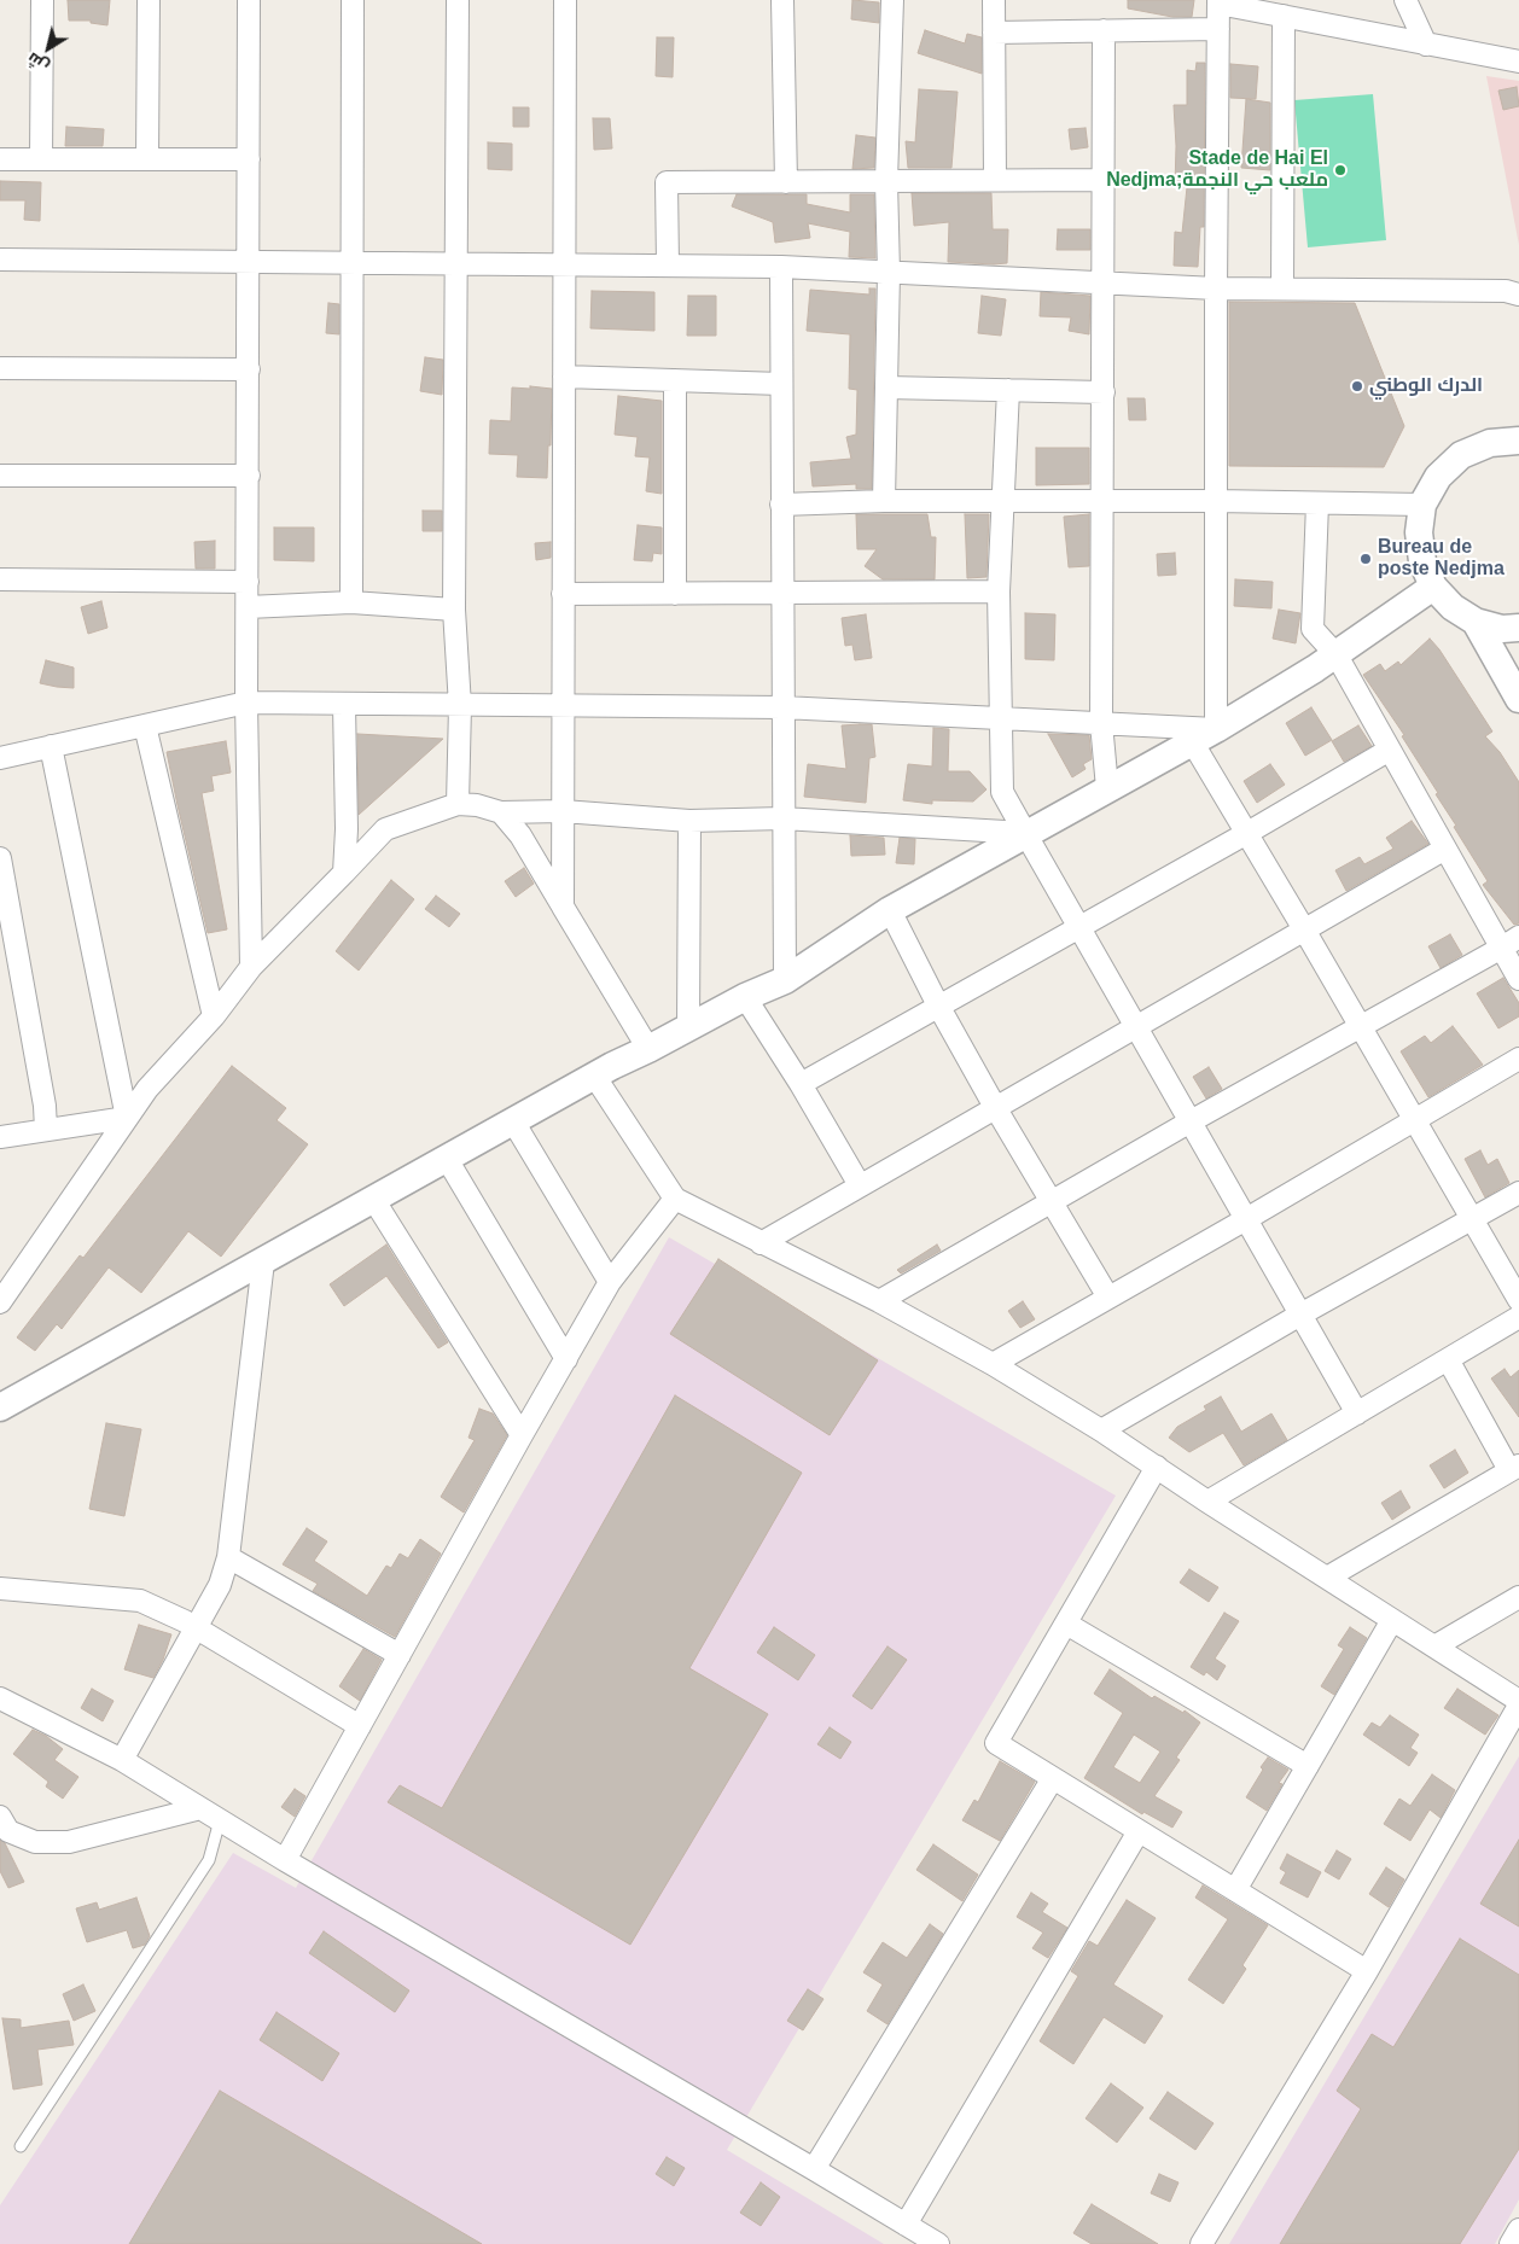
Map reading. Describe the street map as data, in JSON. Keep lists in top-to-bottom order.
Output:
{
  "places": ["Stade de Hai El Nedjma;ملعب حي النجمة", "الدرك الوطني", "Bureau de poste Nedjma"],
  "north": "bottom left"
}
